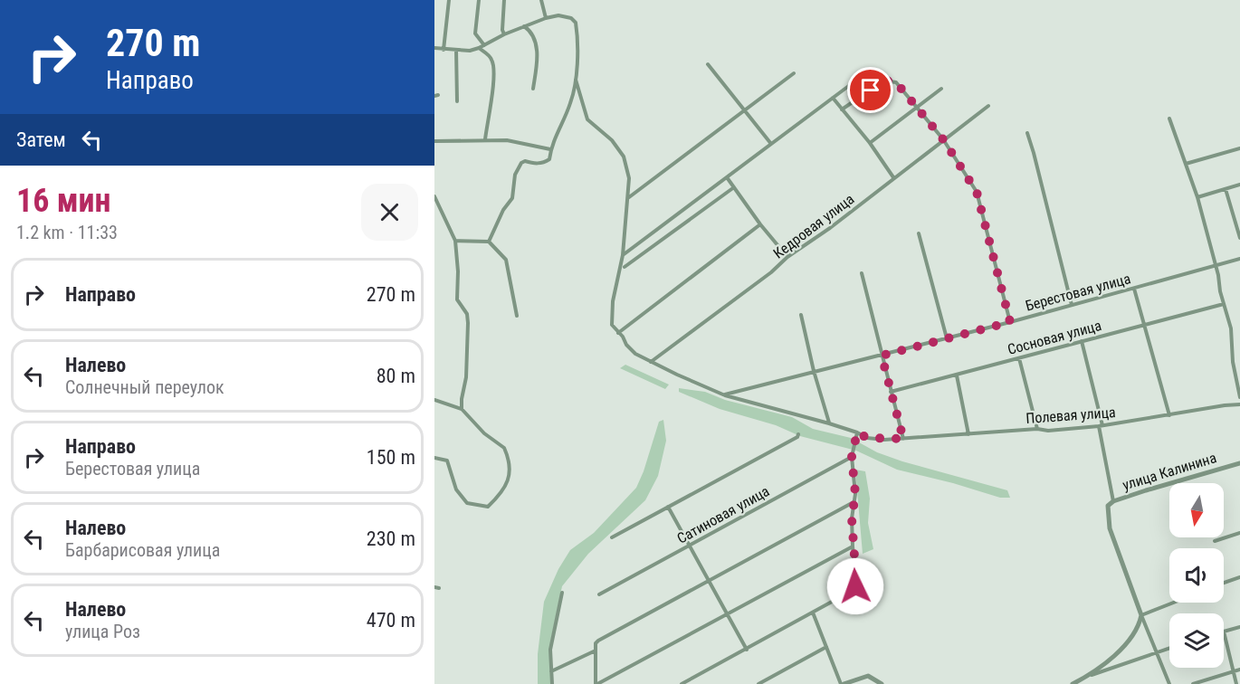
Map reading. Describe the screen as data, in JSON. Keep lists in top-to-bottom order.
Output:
{
  "streets": {
    "street": [
      "Кедровая улица",
      "Берестовая улица",
      "Сосновая улица",
      "Полевая улица",
      "улица Калинина",
      "Сатиновая улица"
    ]
  },
  "crossings": [
    ["Кедровая улица", "Полевая улица"],
    ["Берестовая улица", "Полевая улица"]
  ],
  "north": "bottom",
  "page": {
    "turn": ["270 m", "Направо"],
    "then": "Затем",
    "heading": ["16 мин", "1.2 km · 11:33"],
    "list": [
      {
        "name": "Направо",
        "value": "270 m"
      },
      {
        "name": "Налево",
        "note": "Солнечный переулок",
        "value": "80 m"
      },
      {
        "name": "Направо",
        "note": "Берестовая улица",
        "value": "150 m"
      },
      {
        "name": "Налево",
        "note": "Барбарисовая улица",
        "value": "230 m"
      },
      {
        "name": "Налево",
        "note": "улица Роз",
        "value": "470 m"
      }
    ]
  }
}
